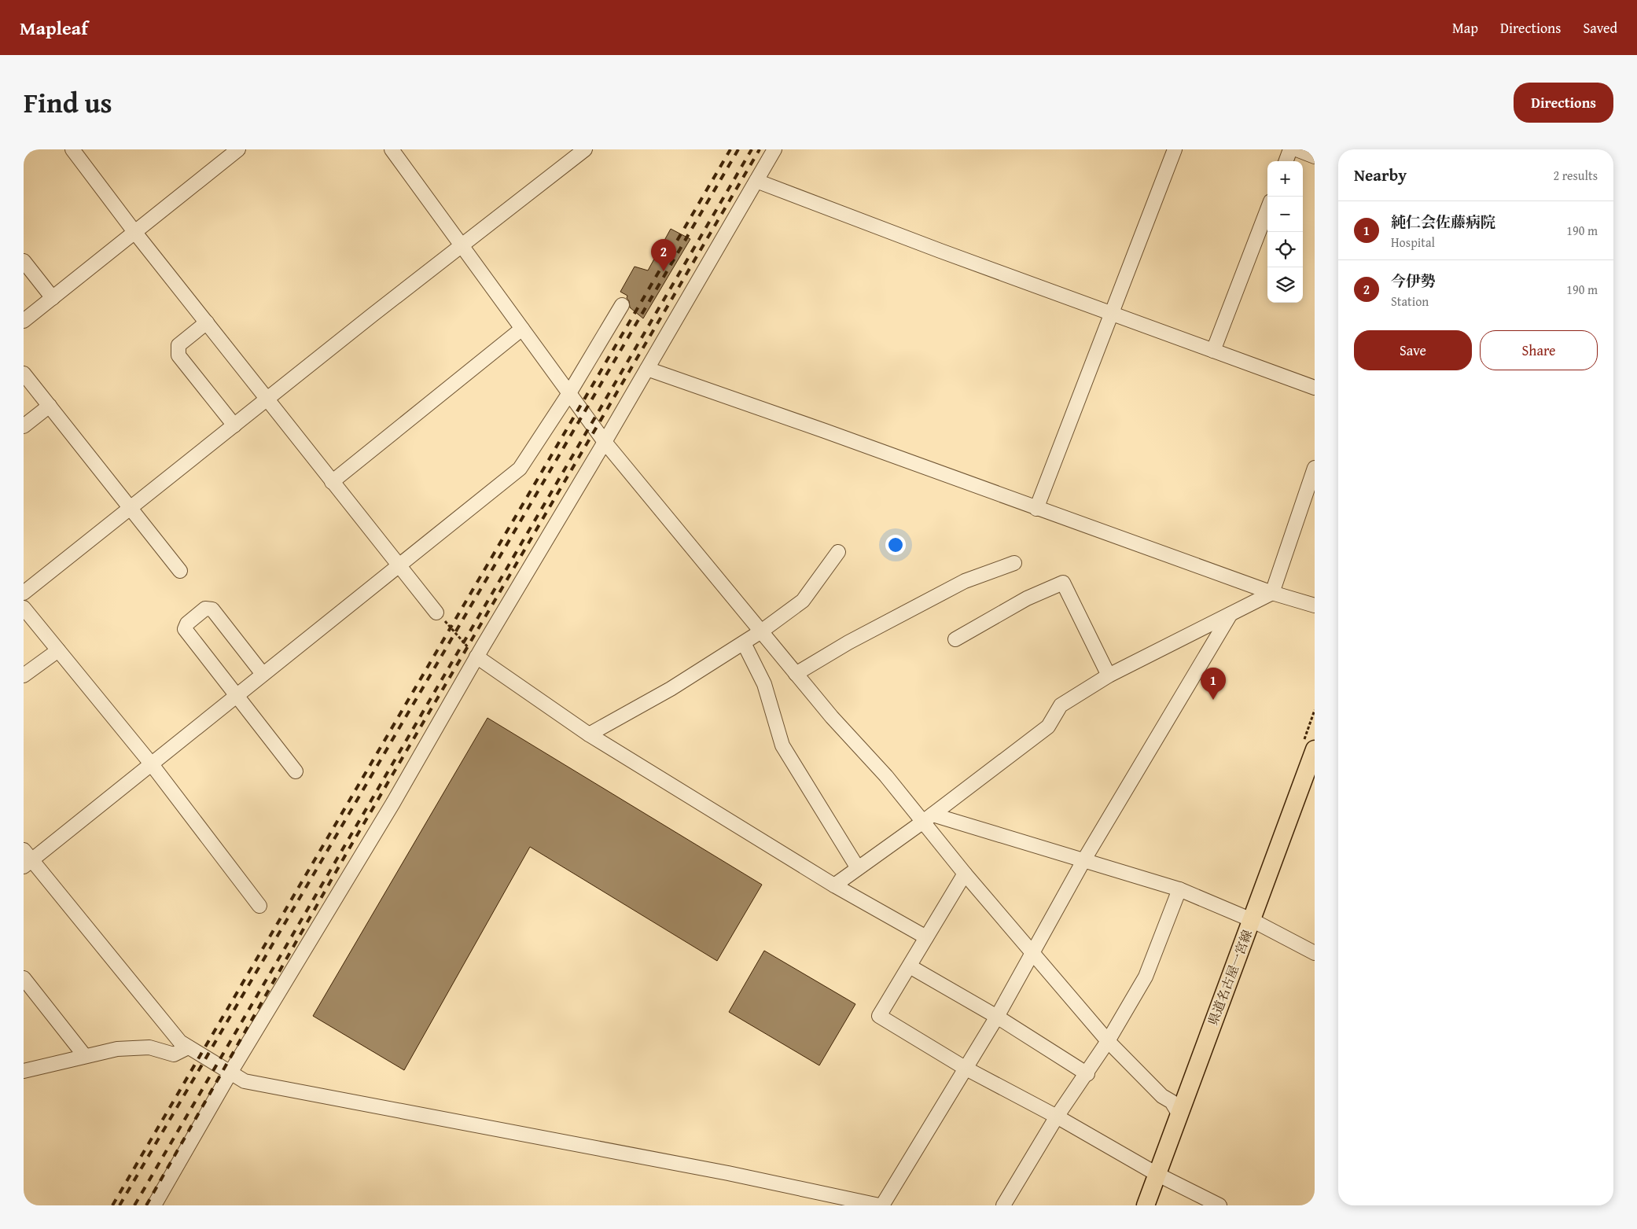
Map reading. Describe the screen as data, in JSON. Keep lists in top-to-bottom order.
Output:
{
  "streets": {
    "main road": ["県道名古屋一宮線"]
  },
  "page": {
    "header": "Mapleaf",
    "nav": ["Map", "Directions", "Saved"],
    "title": "Find us",
    "buttons": [
      "Directions",
      ["Save", "Share"]
    ],
    "heading": ["Nearby", "2 results"],
    "map_buttons": ["+", "−"],
    "list": [
      {
        "mark": "1",
        "name": "純仁会佐藤病院",
        "note": "Hospital",
        "value": "190 m"
      },
      {
        "mark": "2",
        "name": "今伊勢",
        "note": "Station",
        "value": "190 m"
      }
    ],
    "pins": ["2", "1"]
  }
}
